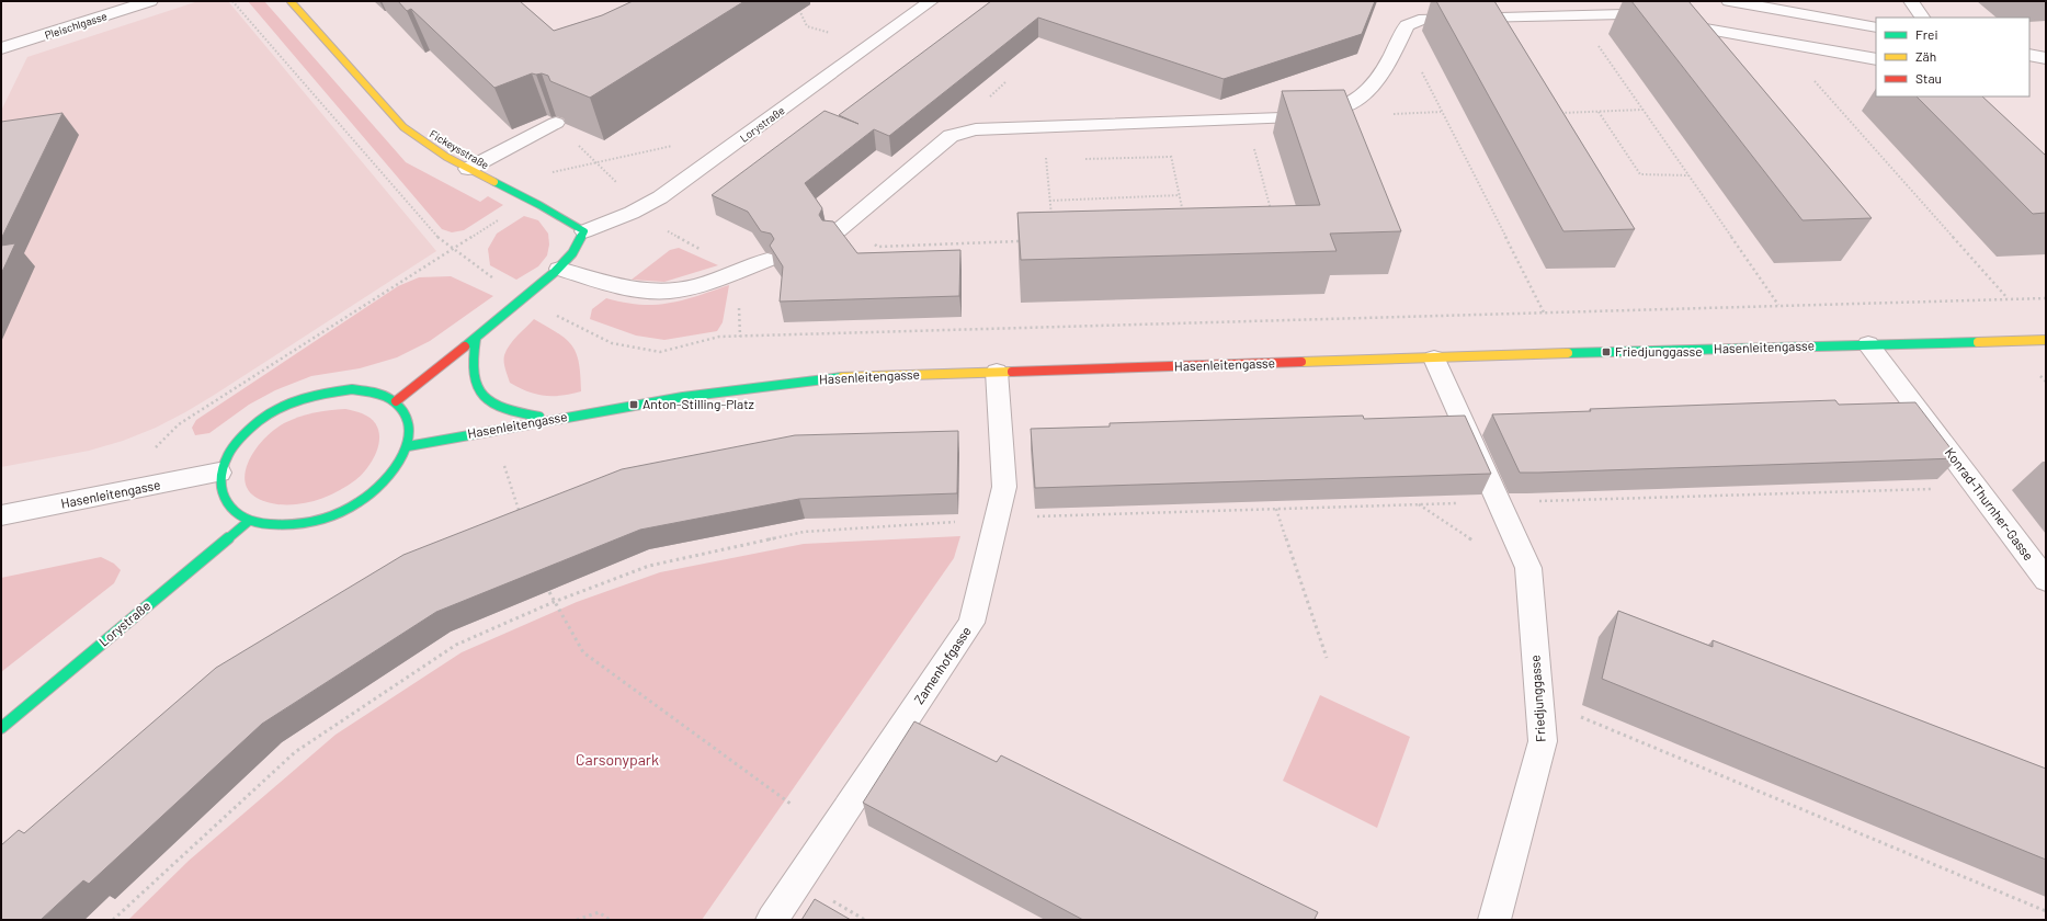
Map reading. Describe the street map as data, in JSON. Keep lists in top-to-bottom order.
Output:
{
  "streets": {
    "street": [
      "Pleischlgasse",
      "Lorystraße",
      "Fickeysstraße",
      "Hasenleitengasse",
      "Konrad-Thurnher-Gasse",
      "Zamenhofgasse",
      "Friedjunggasse"
    ]
  },
  "crossings": [
    ["Lorystraße", "Fickeysstraße"],
    ["Hasenleitengasse", "Konrad-Thurnher-Gasse"],
    ["Hasenleitengasse", "Zamenhofgasse"],
    ["Hasenleitengasse", "Friedjunggasse"]
  ],
  "parks": ["Carsonypark"],
  "places": {
    "transit": ["Friedjunggasse", "Anton-Stilling-Platz"]
  },
  "legend": ["Frei", "Zäh", "Stau"]
}
